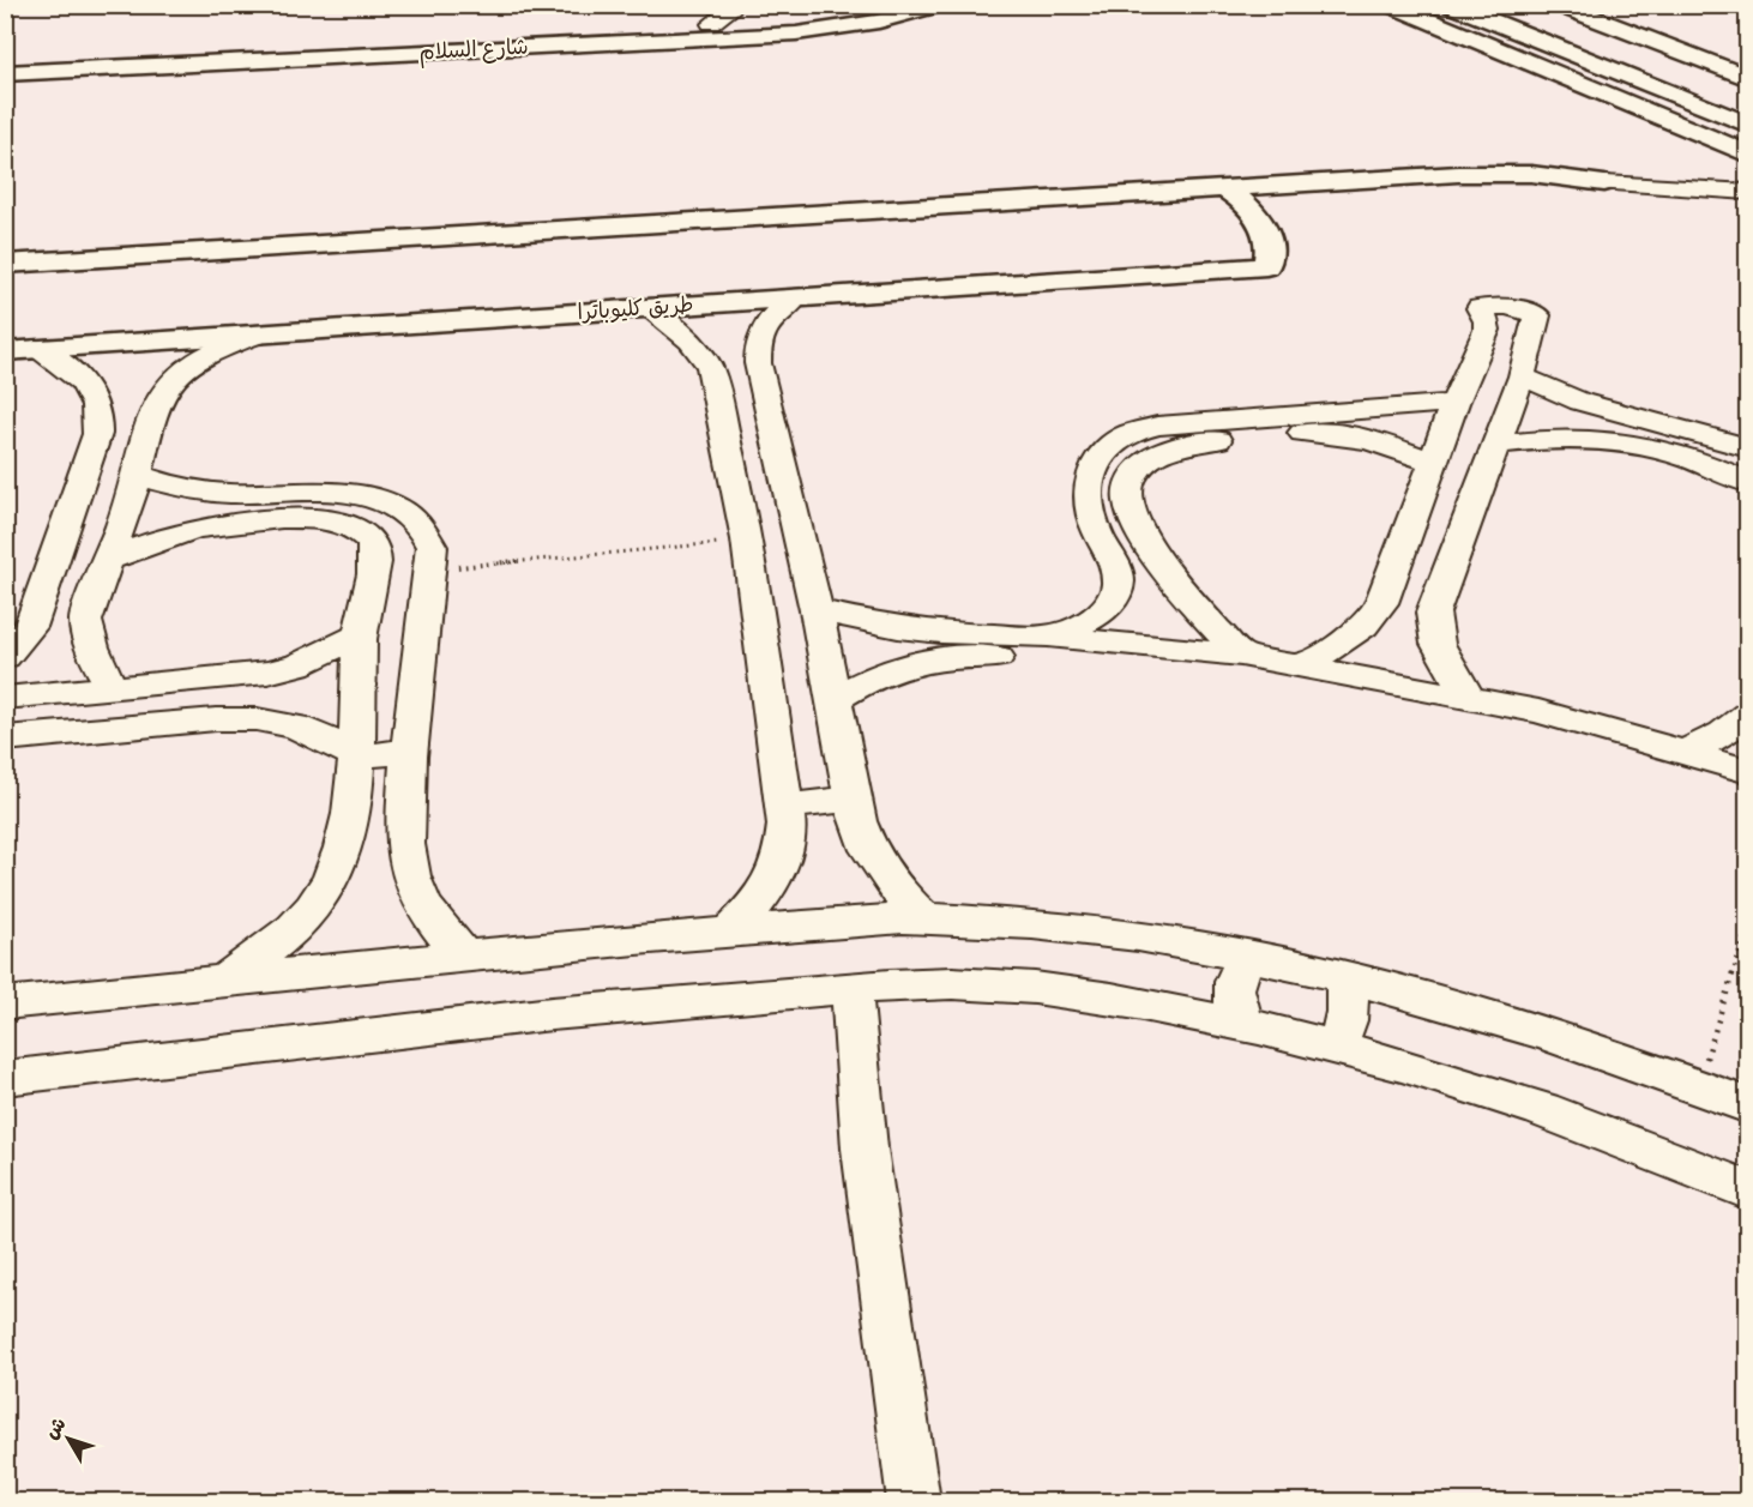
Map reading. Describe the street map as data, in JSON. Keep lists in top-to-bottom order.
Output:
{
  "streets": {
    "main road": ["شارع السلام", "طريق كليوباترا"]
  },
  "north": "top left"
}
